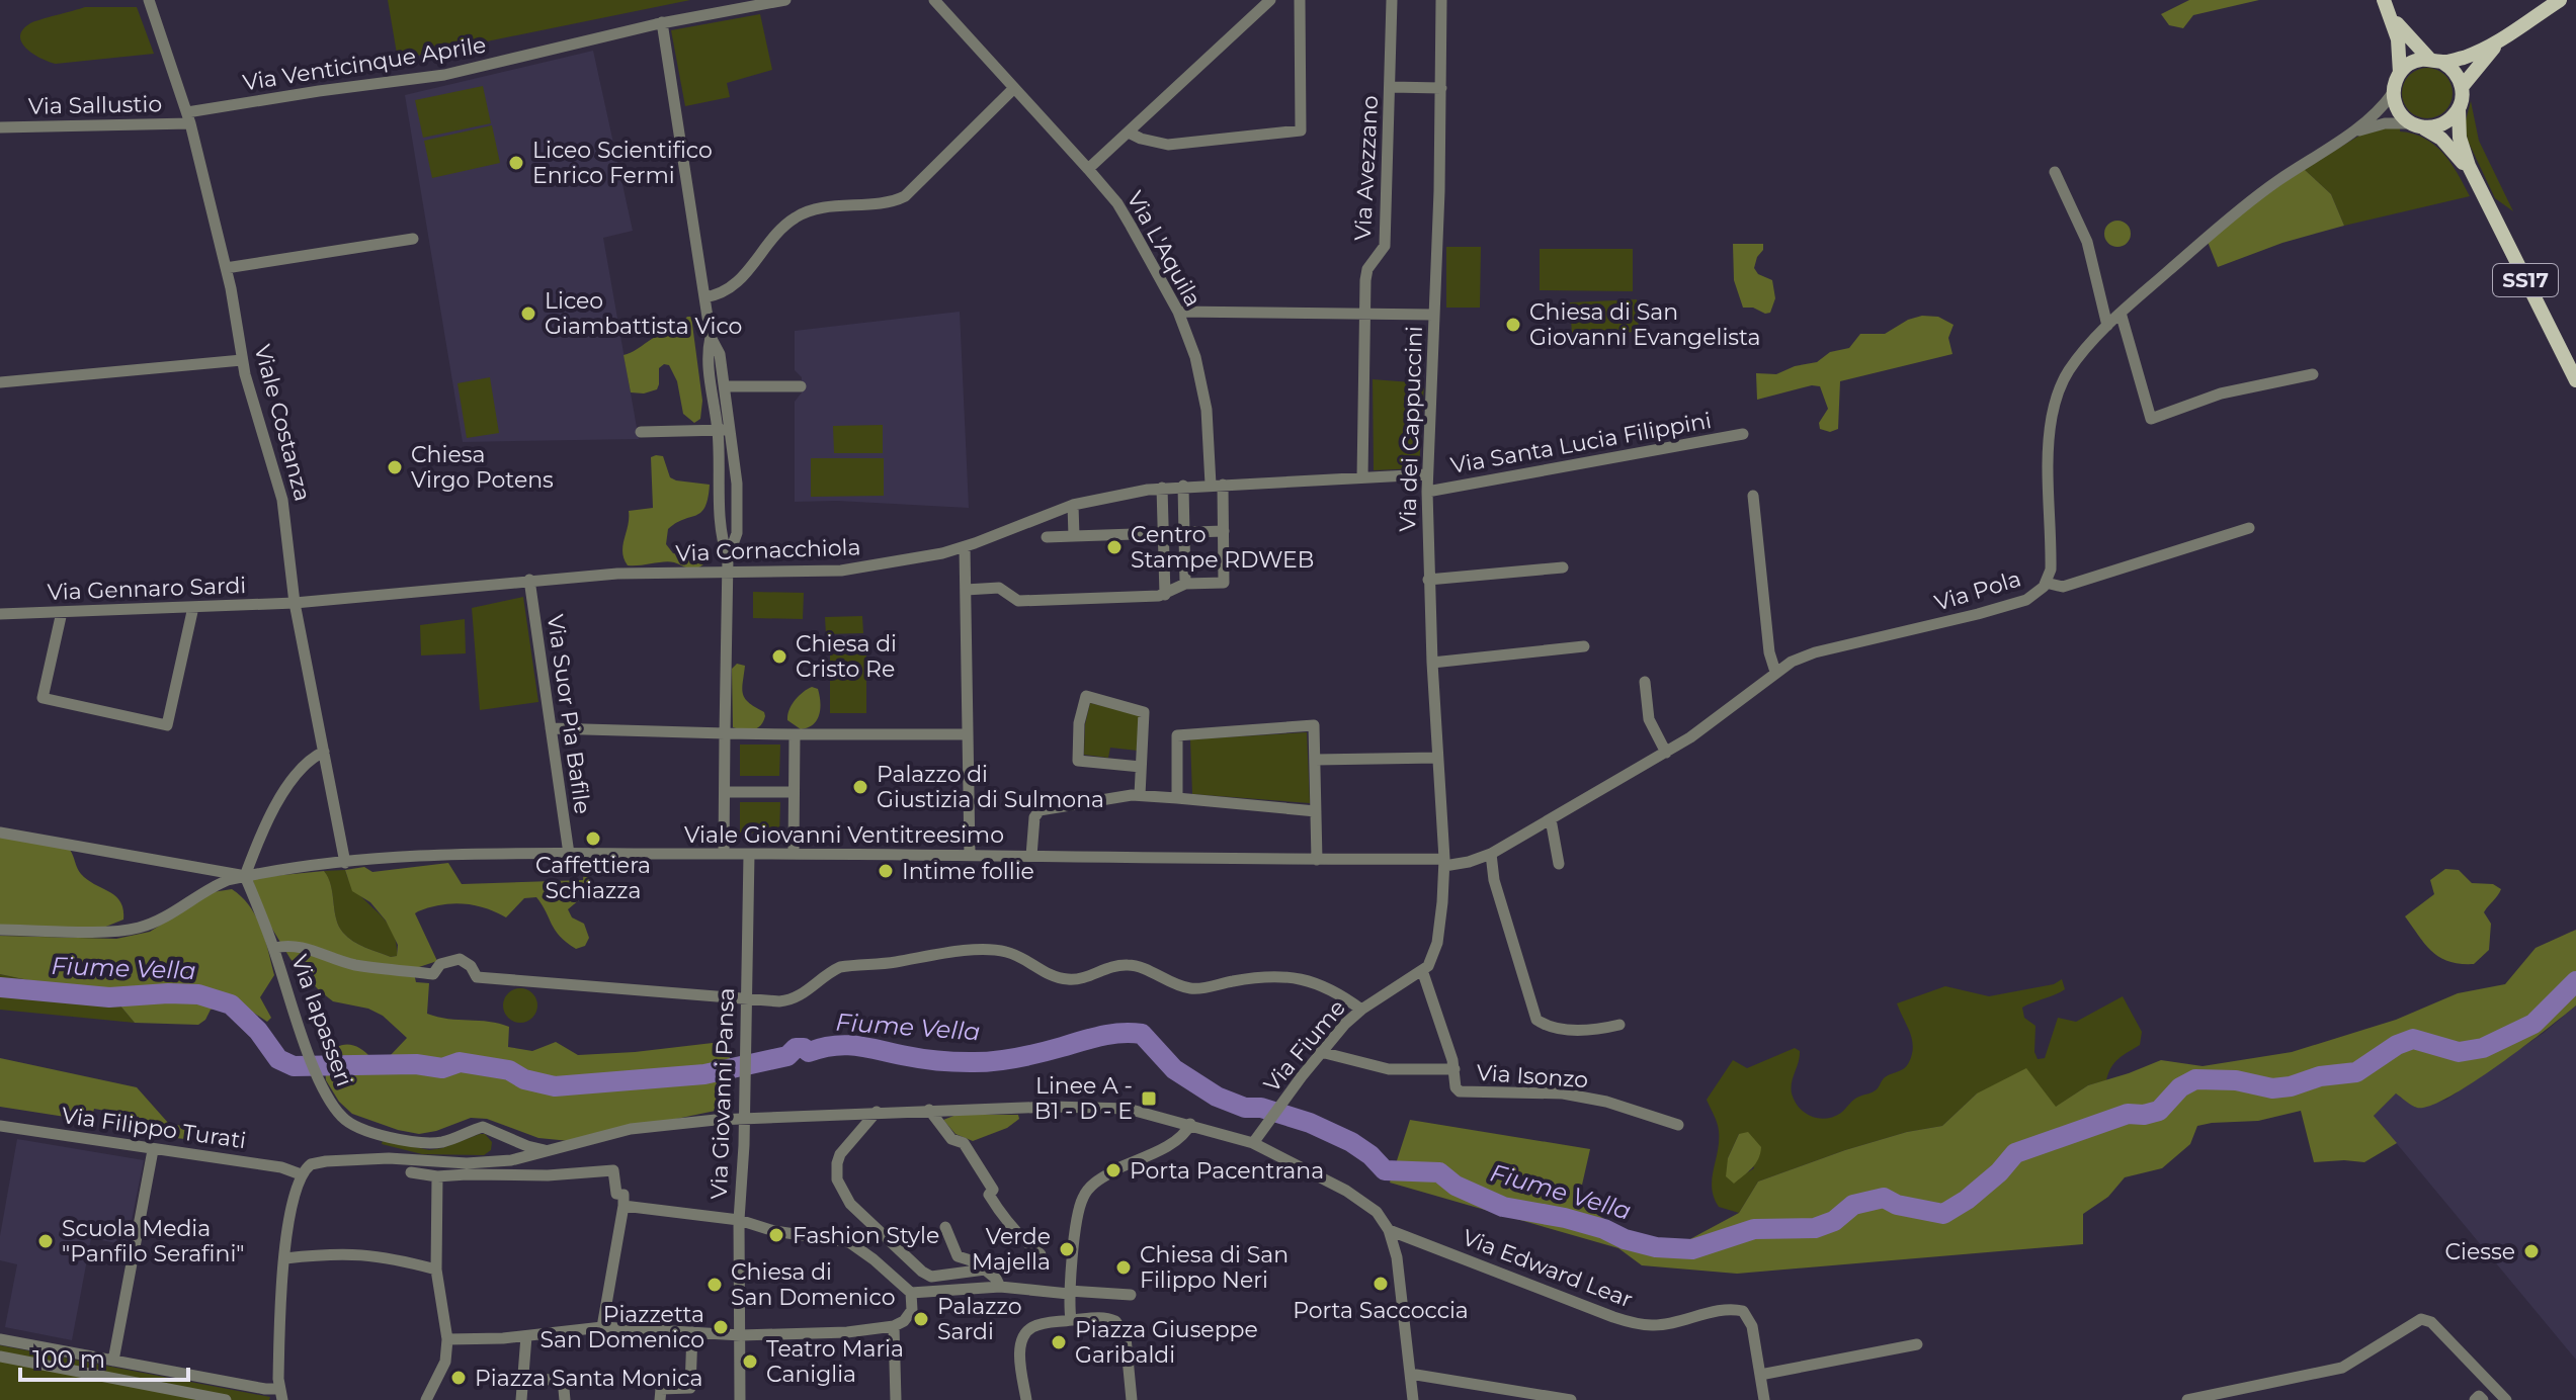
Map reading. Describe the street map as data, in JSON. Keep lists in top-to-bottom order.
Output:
{
  "streets": {
    "main road": ["SS17"],
    "street": [
      "Via Venticinque Aprile",
      "Via Sallustio",
      "Via Avezzano",
      "Via L'Aquila",
      "Viale Costanza",
      "Via dei Cappuccini",
      "Via Santa Lucia Filippini",
      "Via Cornacchiola",
      "Via Gennaro Sardi",
      "Via Pola",
      "Via Suor Pia Bafile",
      "Viale Giovanni Ventitreesimo",
      "Via Iapasseri",
      "Via Fiume",
      "Via Isonzo",
      "Via Giovanni Pansa",
      "Via Filippo Turati",
      "Via Edward Lear"
    ]
  },
  "crossings": [
    ["Via Venticinque Aprile", "Via Sallustio"],
    ["Via Venticinque Aprile", "Viale Costanza"],
    ["Via Sallustio", "Viale Costanza"],
    ["Via Avezzano", "Via Cornacchiola"],
    ["Via L'Aquila", "Via Cornacchiola"],
    ["Viale Costanza", "Via Cornacchiola"],
    ["Viale Costanza", "Via Gennaro Sardi"],
    ["Viale Costanza", "Viale Giovanni Ventitreesimo"],
    ["Via dei Cappuccini", "Via Santa Lucia Filippini"],
    ["Via dei Cappuccini", "Via Cornacchiola"],
    ["Via dei Cappuccini", "Via Pola"],
    ["Via dei Cappuccini", "Viale Giovanni Ventitreesimo"],
    ["Via Cornacchiola", "Via Gennaro Sardi"],
    ["Via Cornacchiola", "Via Suor Pia Bafile"],
    ["Via Pola", "Viale Giovanni Ventitreesimo"],
    ["Via Suor Pia Bafile", "Viale Giovanni Ventitreesimo"],
    ["Viale Giovanni Ventitreesimo", "Via Iapasseri"],
    ["Viale Giovanni Ventitreesimo", "Via Giovanni Pansa"],
    ["Via Fiume", "Via Isonzo"]
  ],
  "water": ["Fiume Vella"],
  "places": {
    "other": [
      "Liceo Scientifico Enrico Fermi",
      "Liceo Giambattista Vico",
      "Chiesa di San Giovanni Evangelista",
      "Chiesa Virgo Potens",
      "Centro Stampe RDWEB",
      "Chiesa di Cristo Re",
      "Palazzo di Giustizia di Sulmona",
      "Caffettiera Schiazza",
      "Intime follie",
      "Porta Pacentrana",
      "Fashion Style",
      "Scuola Media \"Panfilo Serafini\"",
      "Verde Majella",
      "Ciesse",
      "Chiesa di San Filippo Neri",
      "Porta Saccoccia",
      "Chiesa di San Domenico",
      "Palazzo Sardi",
      "Piazzetta San Domenico",
      "Piazza Giuseppe Garibaldi",
      "Teatro Maria Caniglia",
      "Piazza Santa Monica"
    ],
    "transit": ["Linee A - B1 - D - E"]
  },
  "scale_bar": "100 m"
}
